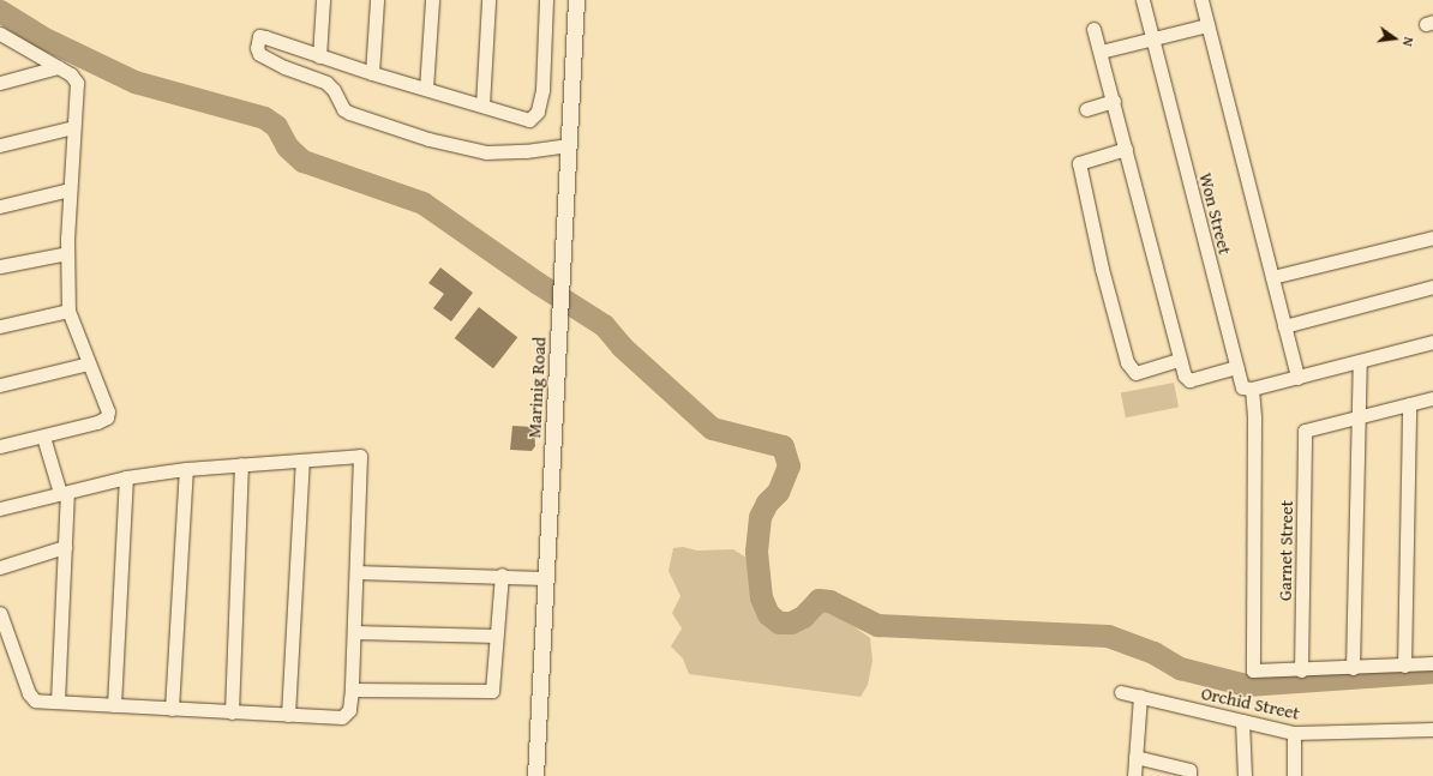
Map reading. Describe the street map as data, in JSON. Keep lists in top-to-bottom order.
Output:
{
  "streets": {
    "street": [
      "Won Street",
      "Marinig Road",
      "Garnet Street",
      "Orchid Street"
    ]
  },
  "north": "right"
}
